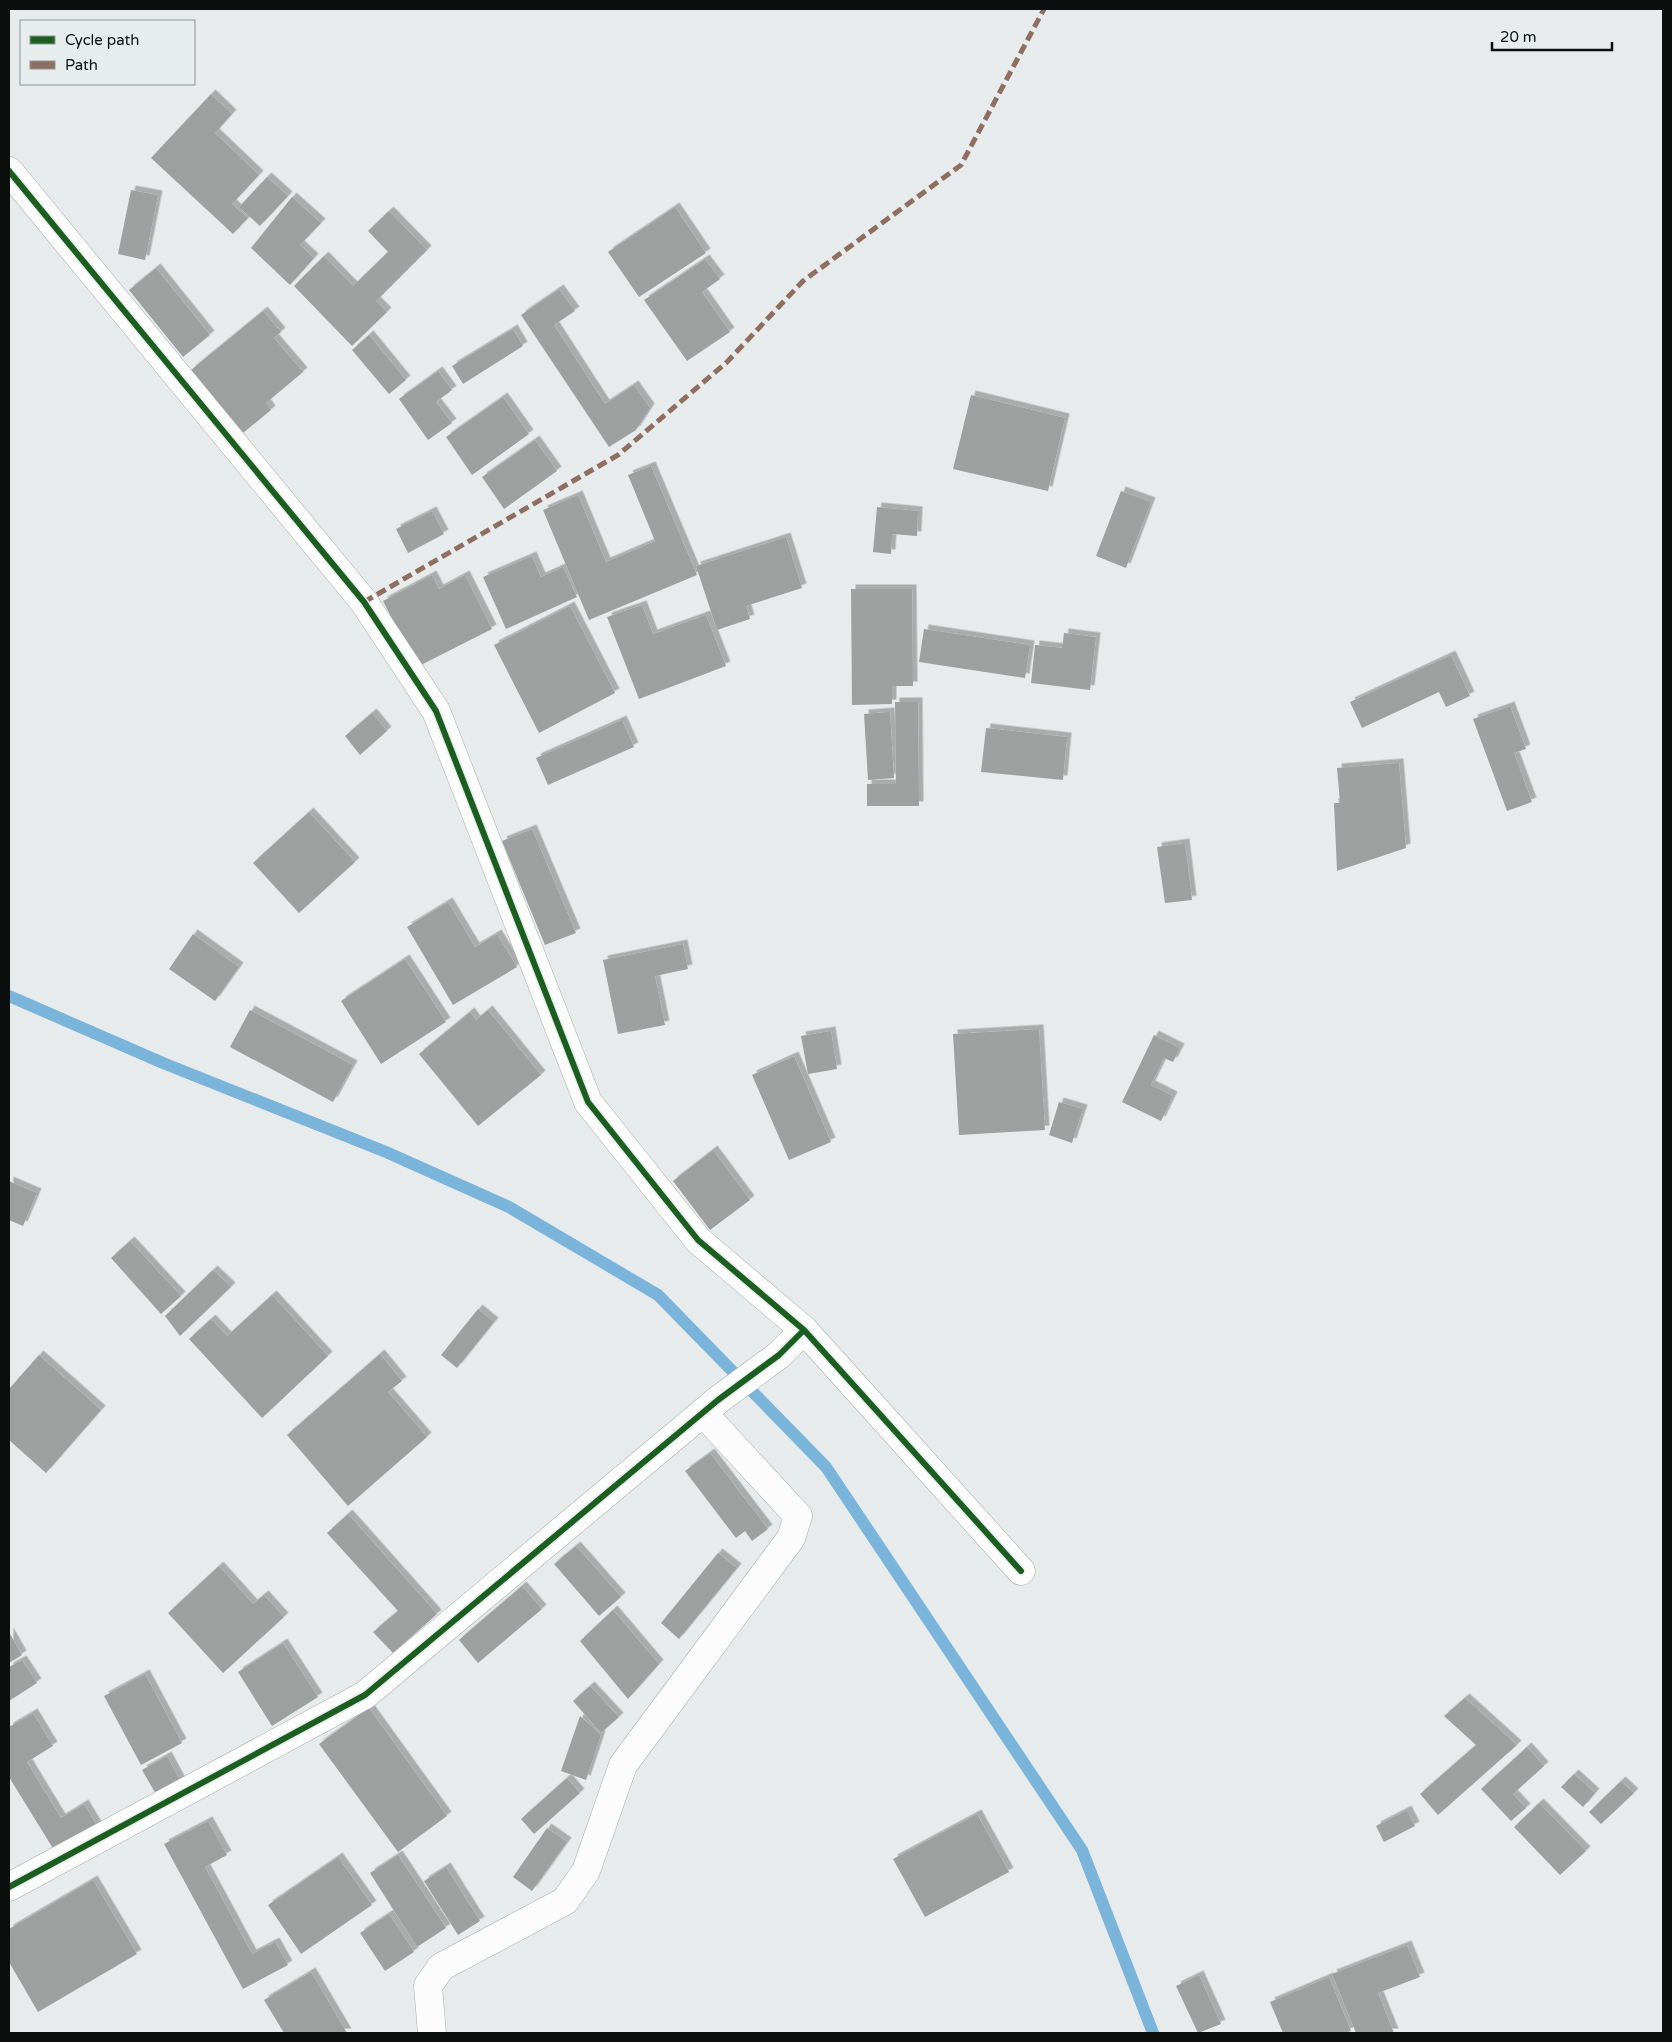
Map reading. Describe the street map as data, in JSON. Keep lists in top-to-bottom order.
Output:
{
  "legend": ["Cycle path", "Path"],
  "scale_bar": "20 m"
}
